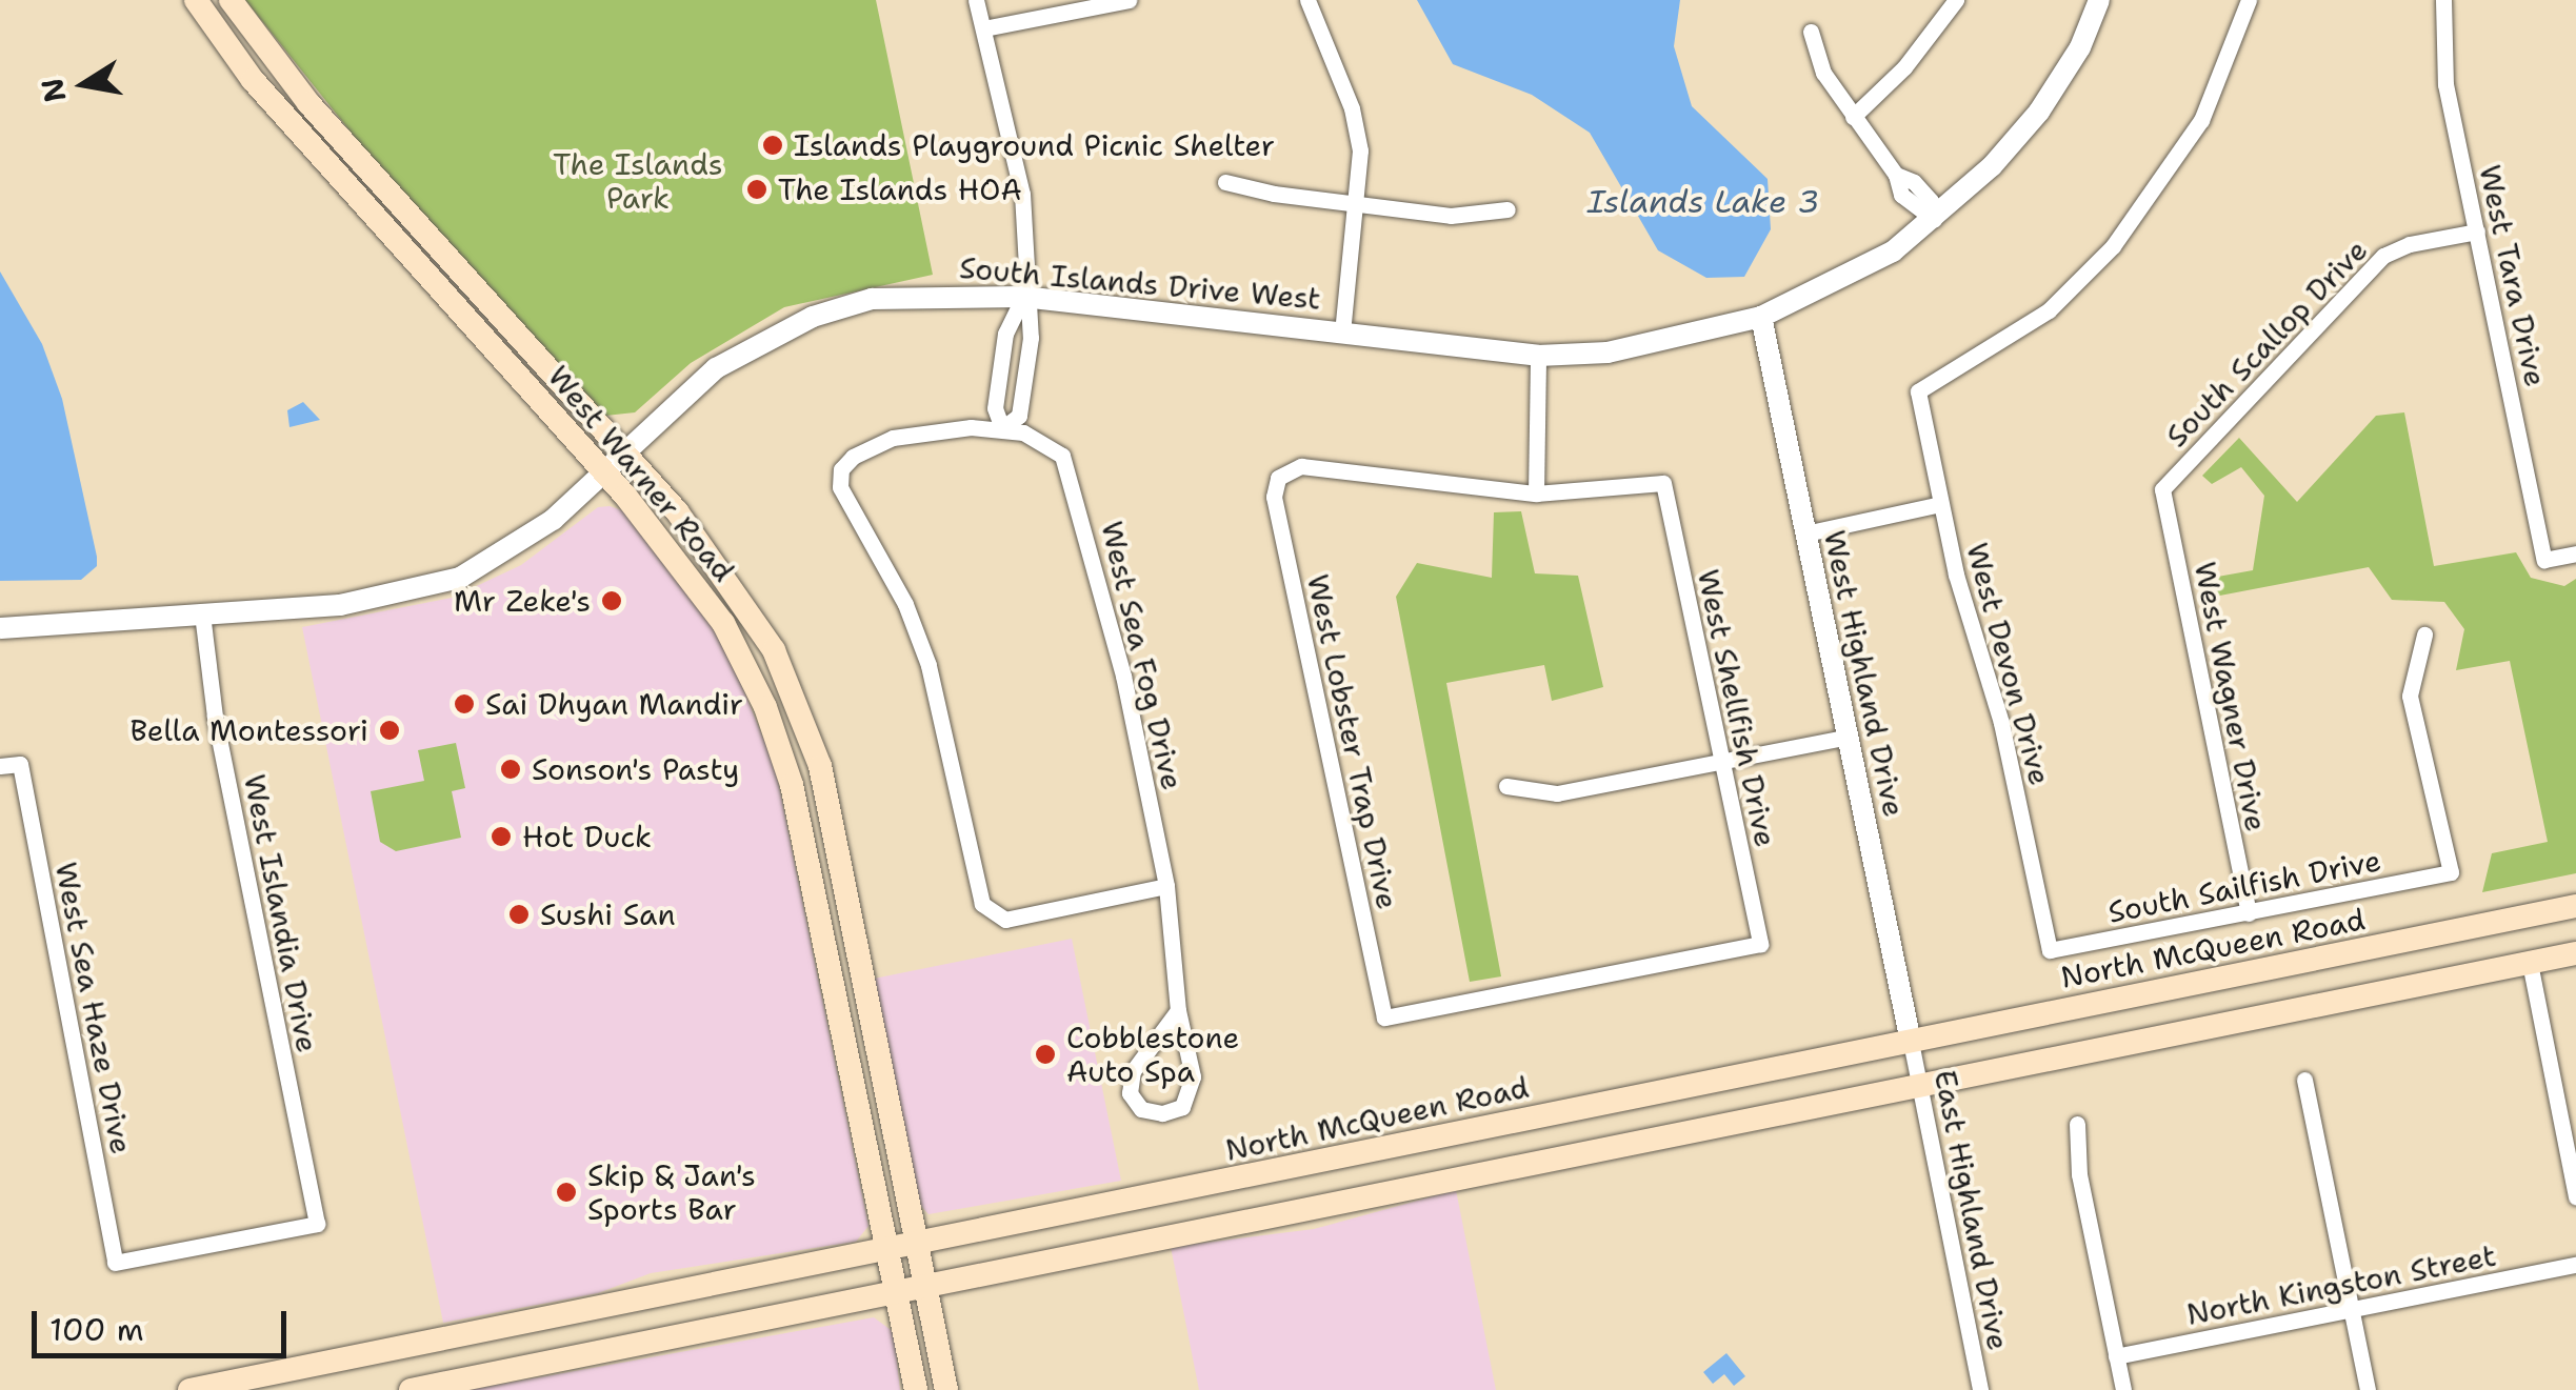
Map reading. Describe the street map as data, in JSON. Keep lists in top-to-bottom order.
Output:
{
  "streets": {
    "main road": ["West Warner Road", "North McQueen Road"],
    "street": [
      "West Tara Drive",
      "South Islands Drive West",
      "South Scallop Drive",
      "West Sea Fog Drive",
      "West Devon Drive",
      "West Highland Drive",
      "West Wagner Drive",
      "West Shellfish Drive",
      "West Lobster Trap Drive",
      "South Sailfish Drive",
      "West Islandia Drive",
      "West Sea Haze Drive",
      "East Highland Drive",
      "North Kingston Street"
    ]
  },
  "crossings": [
    ["West Tara Drive", "South Scallop Drive"],
    ["South Islands Drive West", "West Warner Road"],
    ["South Islands Drive West", "West Highland Drive"],
    ["South Islands Drive West", "West Islandia Drive"],
    ["South Scallop Drive", "West Wagner Drive"],
    ["West Warner Road", "North McQueen Road"],
    ["West Devon Drive", "South Sailfish Drive"],
    ["West Highland Drive", "North McQueen Road"],
    ["West Highland Drive", "East Highland Drive"],
    ["West Wagner Drive", "South Sailfish Drive"],
    ["West Shellfish Drive", "West Lobster Trap Drive"],
    ["West Islandia Drive", "West Sea Haze Drive"],
    ["North McQueen Road", "East Highland Drive"]
  ],
  "water": ["Islands Lake 3"],
  "parks": ["The Islands Park"],
  "places": [
    "Islands Playground Picnic Shelter",
    "The Islands HOA",
    "Mr Zeke's",
    "Sai Dhyan Mandir",
    "Bella Montessori",
    "Sonson's Pasty",
    "Hot Duck",
    "Sushi San",
    "Cobblestone Auto Spa",
    "Skip & Jan's Sports Bar"
  ],
  "scale_bar": "100 m",
  "north": "left"
}
